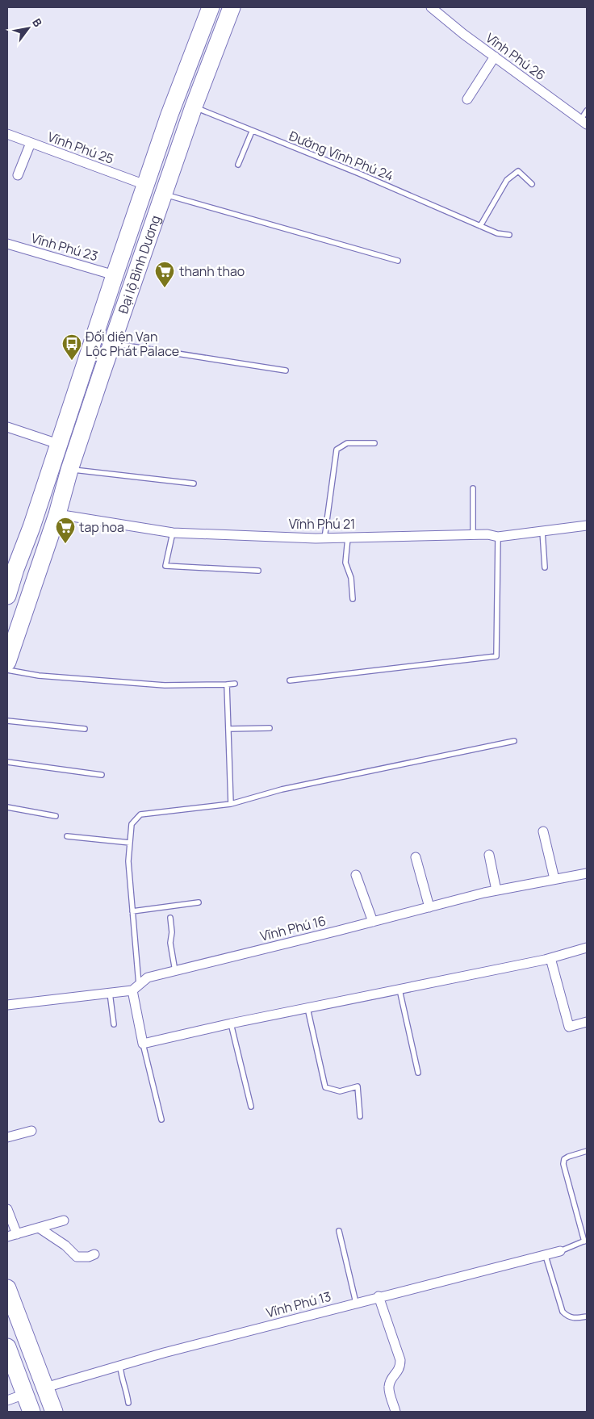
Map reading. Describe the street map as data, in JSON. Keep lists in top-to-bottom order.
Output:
{
  "streets": {
    "highway": ["Đại lộ Bình Dương"],
    "street": [
      "Vĩnh Phú 26",
      "Vĩnh Phú 25",
      "Vĩnh Phú 23",
      "Vĩnh Phú 21",
      "Vĩnh Phú 16",
      "Vĩnh Phú 13"
    ],
    "lane": ["Đường Vĩnh Phú 24"]
  },
  "crossings": [
    ["Vĩnh Phú 25", "Đại lộ Bình Dương"],
    ["Đường Vĩnh Phú 24", "Đại lộ Bình Dương"],
    ["Vĩnh Phú 23", "Đại lộ Bình Dương"],
    ["Đại lộ Bình Dương", "Vĩnh Phú 21"]
  ],
  "places": {
    "supermarket": ["thanh thao", "tap hoa"],
    "bus stop": ["Đối diện Vạn Lộc Phát Palace"]
  },
  "north": "top right"
}
